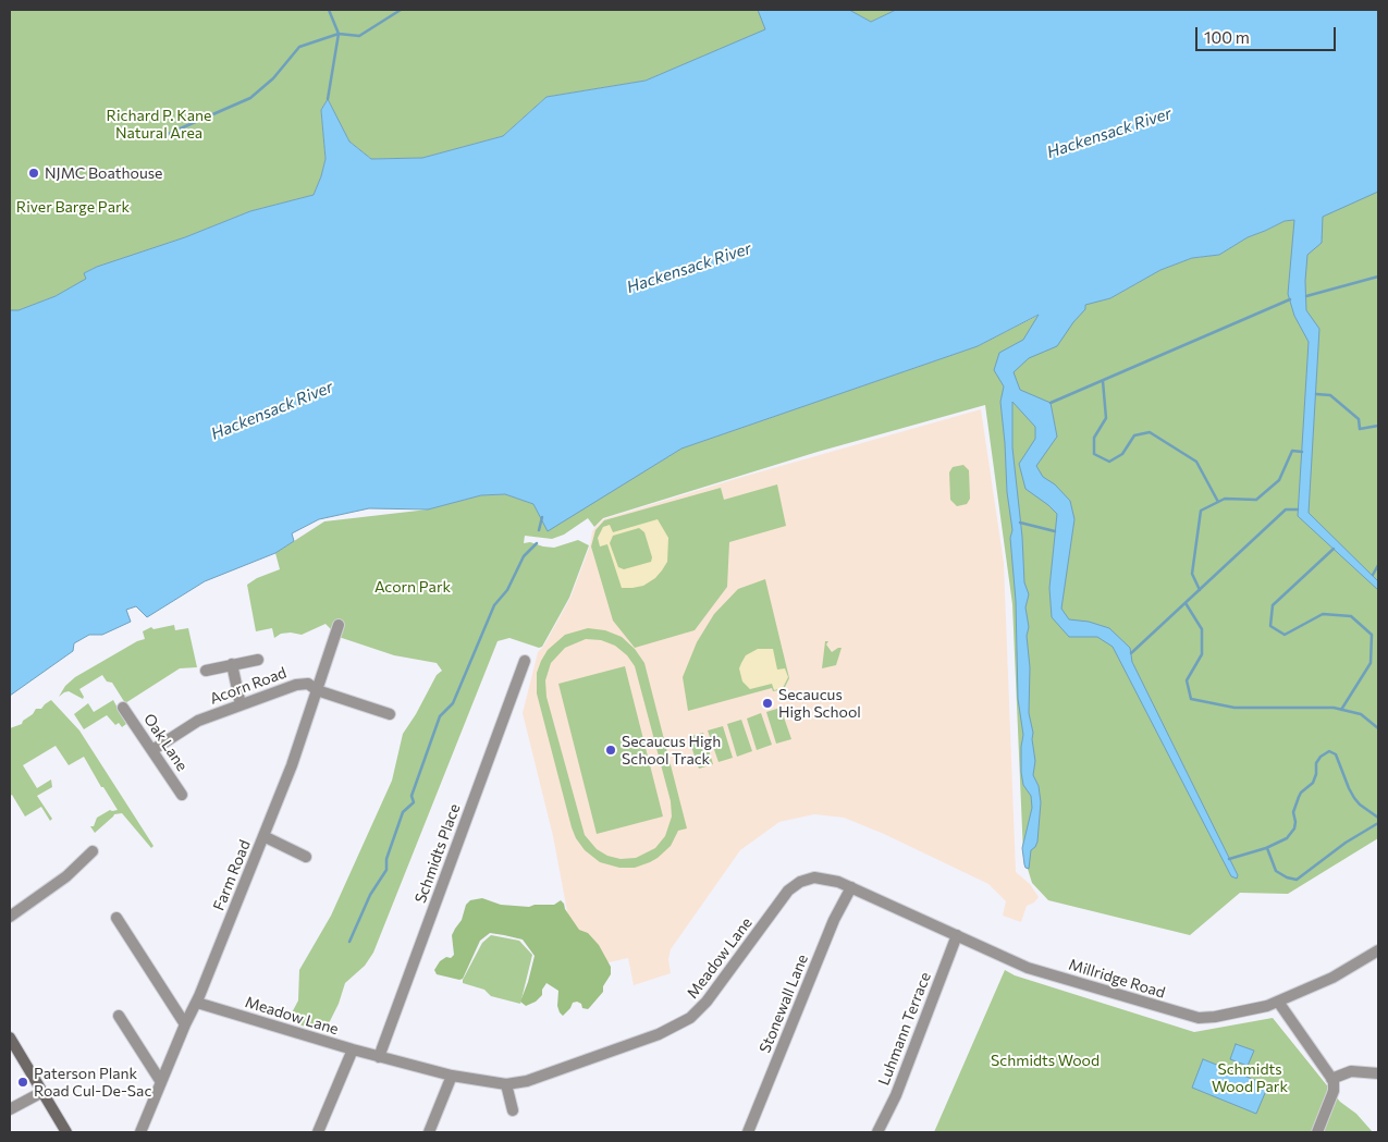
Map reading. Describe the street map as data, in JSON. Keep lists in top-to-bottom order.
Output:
{
  "streets": {
    "street": [
      "Acorn Road",
      "Oak Lane",
      "Schmidts Place",
      "Farm Road",
      "Meadow Lane",
      "Millridge Road",
      "Stonewall Lane",
      "Luhmann Terrace"
    ]
  },
  "crossings": [
    ["Acorn Road", "Oak Lane"],
    ["Acorn Road", "Farm Road"],
    ["Schmidts Place", "Meadow Lane"],
    ["Farm Road", "Meadow Lane"],
    ["Meadow Lane", "Millridge Road"],
    ["Meadow Lane", "Stonewall Lane"],
    ["Millridge Road", "Stonewall Lane"],
    ["Millridge Road", "Luhmann Terrace"]
  ],
  "water": ["Hackensack River"],
  "parks": [
    "Richard P. Kane Natural Area",
    "River Barge Park",
    "Acorn Park",
    "Schmidts Wood",
    "Schmidts Wood Park"
  ],
  "places": [
    "NJMC Boathouse",
    "Secaucus High School",
    "Secaucus High School Track",
    "Paterson Plank Road Cul-De-Sac"
  ],
  "scale_bar": "100 m"
}
